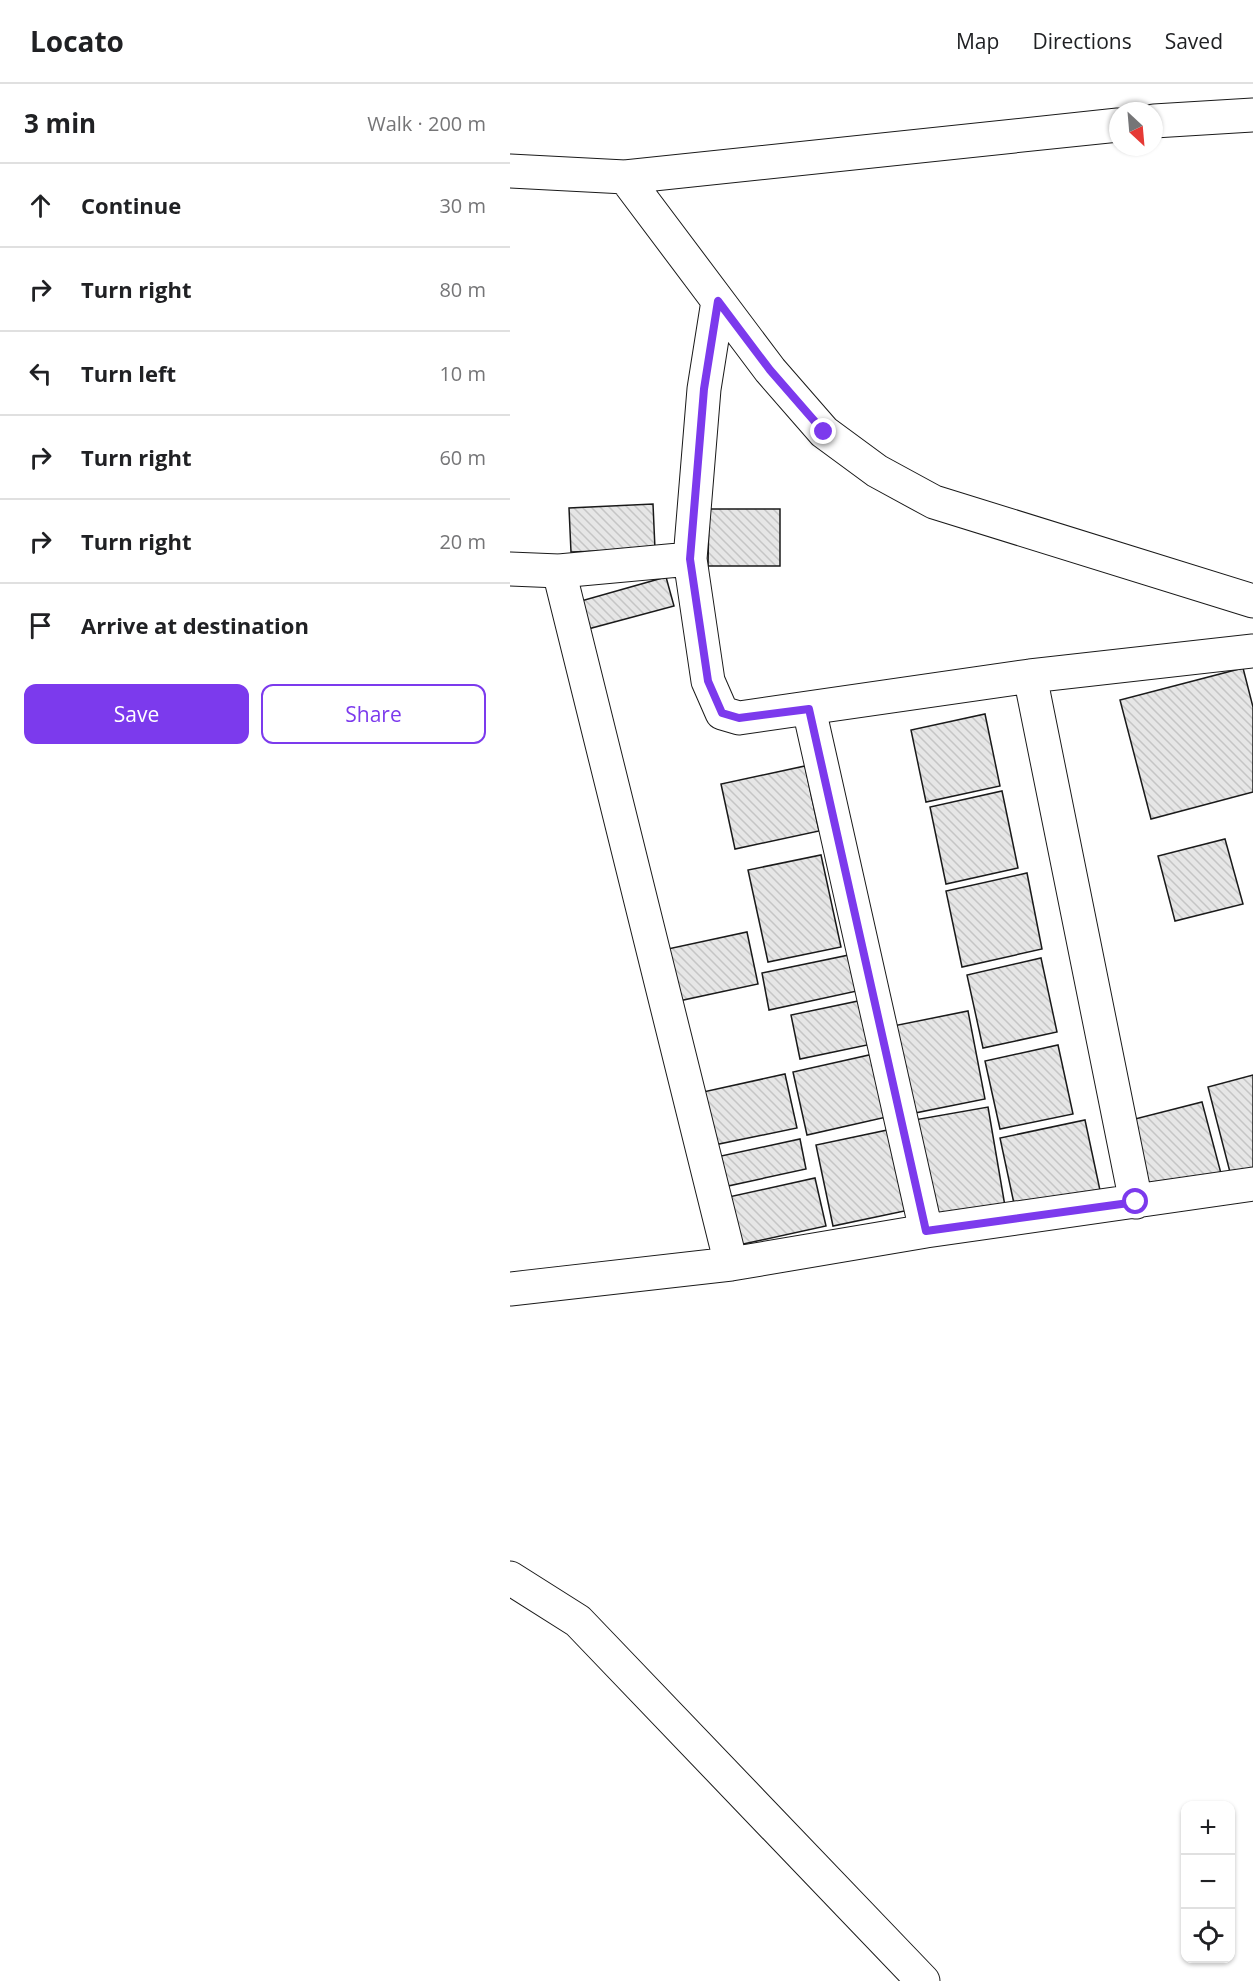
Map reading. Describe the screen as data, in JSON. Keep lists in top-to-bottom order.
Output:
{
  "north": "bottom right",
  "page": {
    "header": "Locato",
    "nav": ["Map", "Directions", "Saved"],
    "heading": ["3 min", "Walk · 200 m"],
    "list": [
      ["Continue", "30 m"],
      ["Turn right", "80 m"],
      ["Turn left", "10 m"],
      ["Turn right", "60 m"],
      ["Turn right", "20 m"],
      "Arrive at destination"
    ],
    "buttons": ["Save", "Share"],
    "map_buttons": ["+", "−"]
  }
}
